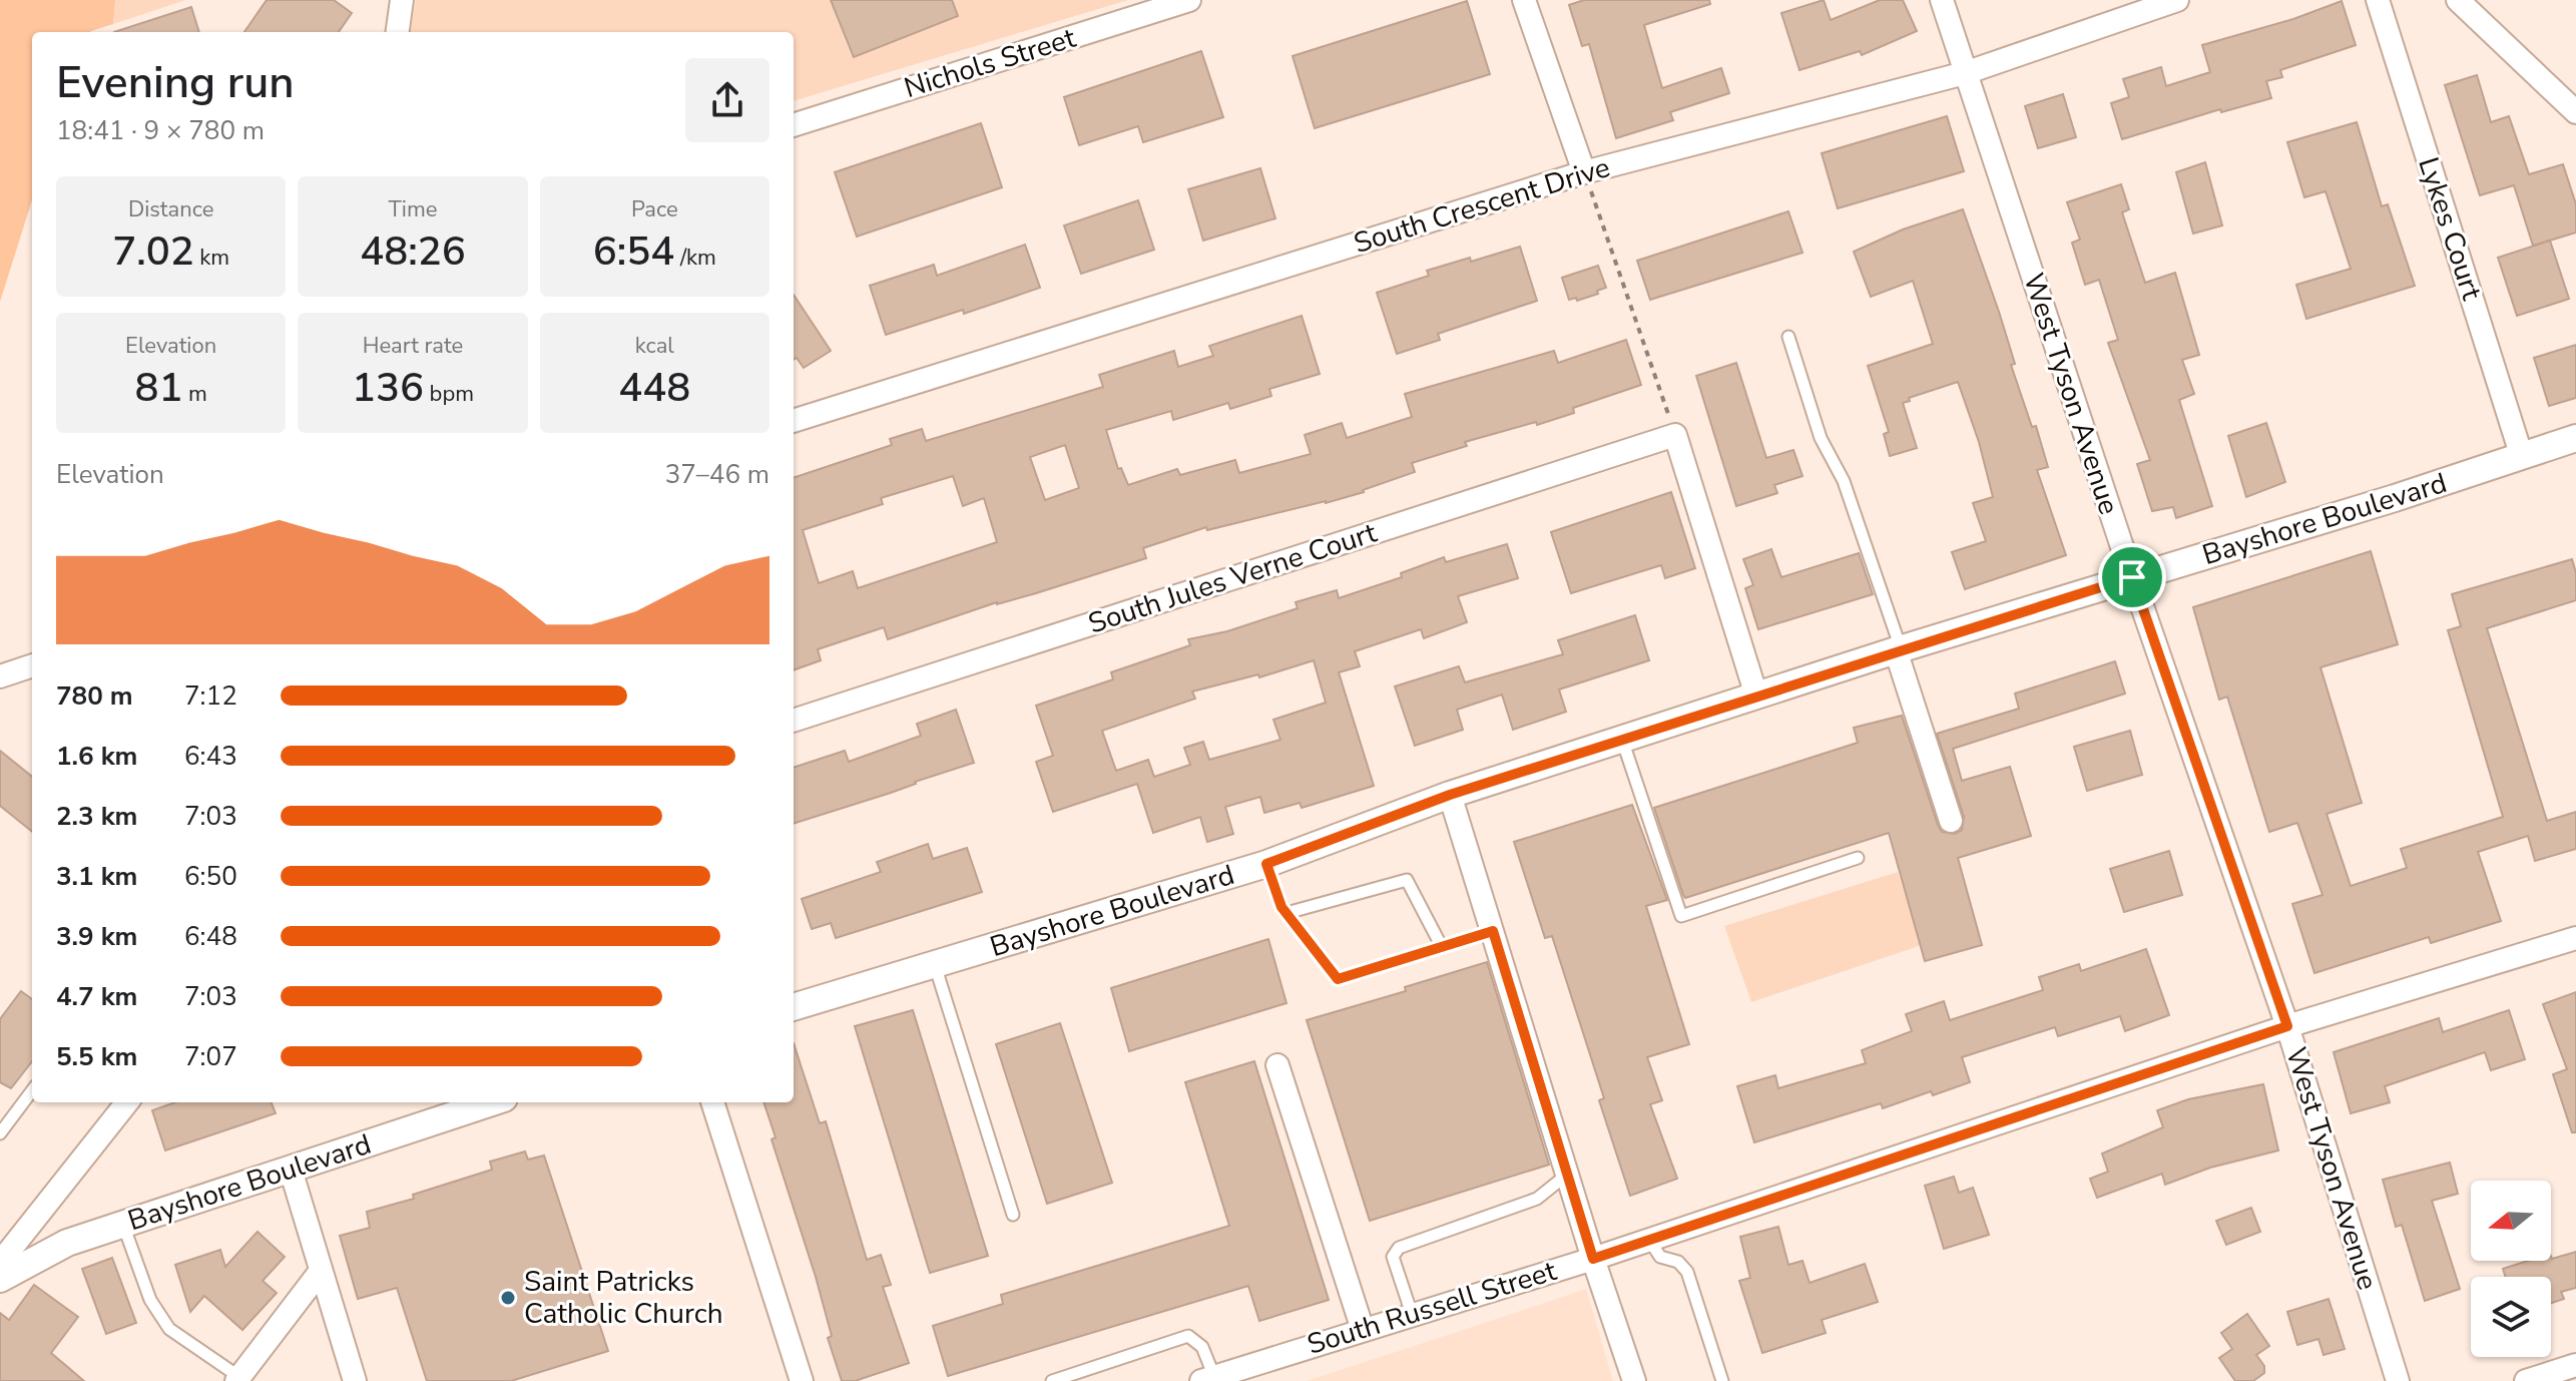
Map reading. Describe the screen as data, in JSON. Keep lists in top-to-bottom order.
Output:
{
  "streets": {
    "street": [
      "Nichols Street",
      "South Crescent Drive",
      "Lykes Court",
      "West Tyson Avenue",
      "Bayshore Boulevard",
      "South Jules Verne Court",
      "South Russell Street"
    ]
  },
  "crossings": [
    ["South Crescent Drive", "West Tyson Avenue"],
    ["Lykes Court", "Bayshore Boulevard"],
    ["West Tyson Avenue", "Bayshore Boulevard"],
    ["West Tyson Avenue", "South Russell Street"]
  ],
  "places": ["Saint Patricks Catholic Church"],
  "north": "left",
  "page": {
    "heading": ["Evening run", "18:41 · 9 × 780 m"],
    "stats": [
      ["Distance", "7.02 km"],
      ["Time", "48:26"],
      ["Pace", "6:54 /km"],
      ["Elevation", "81 m"],
      ["Heart rate", "136 bpm"],
      ["kcal", "448"]
    ],
    "chart": ["Elevation", "37–46 m"],
    "list": [
      {
        "name": "780 m",
        "note": "7:12"
      },
      {
        "name": "1.6 km",
        "note": "6:43"
      },
      {
        "name": "2.3 km",
        "note": "7:03"
      },
      {
        "name": "3.1 km",
        "note": "6:50"
      },
      {
        "name": "3.9 km",
        "note": "6:48"
      },
      {
        "name": "4.7 km",
        "note": "7:03"
      },
      {
        "name": "5.5 km",
        "note": "7:07"
      }
    ]
  }
}
